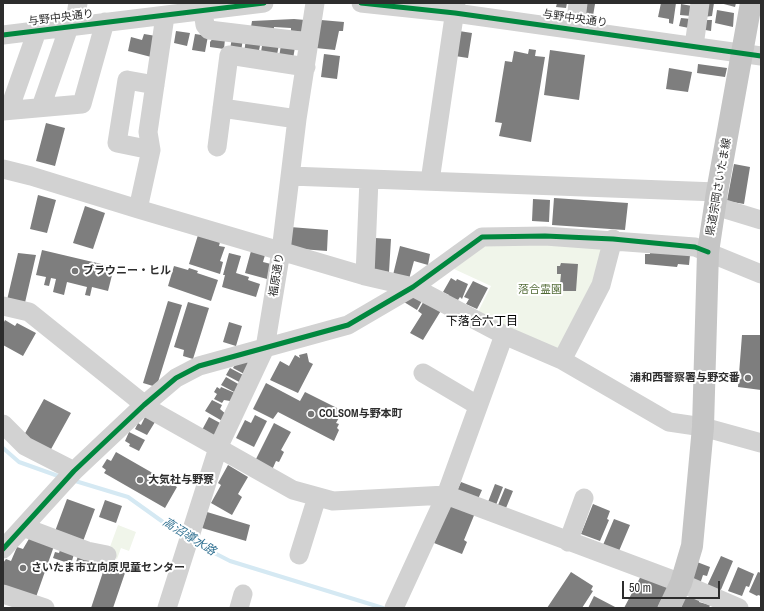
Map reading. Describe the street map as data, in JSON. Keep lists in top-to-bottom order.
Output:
{
  "streets": {
    "main road": ["県道宗岡さいたま線"],
    "street": ["与野中央通り", "福原通り"]
  },
  "crossings": [
    ["与野中央通り", "県道宗岡さいたま線"]
  ],
  "districts": ["下落合六丁目"],
  "water": ["高沼導水路"],
  "parks": ["落合霊園"],
  "places": [
    "ブラウニー・ヒル",
    "浦和西警察署与野交番",
    "COLSOM与野本町",
    "大気社与野寮",
    "さいたま市立向原児童センター"
  ],
  "scale_bar": "50 m"
}
